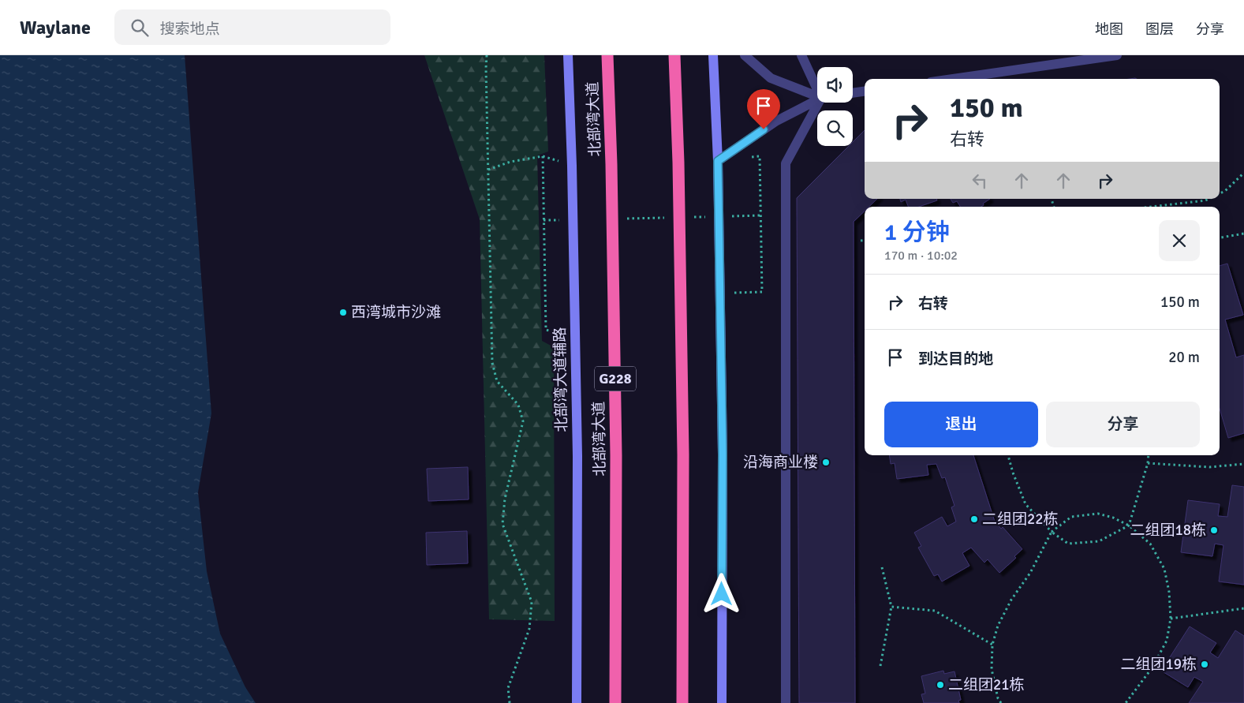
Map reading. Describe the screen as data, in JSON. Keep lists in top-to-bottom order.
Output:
{
  "streets": {
    "highway": ["北部湾大道", "G228"],
    "main road": ["北部湾大道辅路"]
  },
  "places": [
    "西湾城市沙滩",
    "沿海商业楼",
    "二组团22栋",
    "二组团18栋",
    "二组团19栋",
    "二组团21栋"
  ],
  "page": {
    "header": "Waylane",
    "search": "搜索地点",
    "nav": ["地图", "图层", "分享"],
    "turn": ["150 m", "右转"],
    "heading": ["1 分钟", "170 m · 10:02"],
    "list": [
      {
        "name": "右转",
        "value": "150 m"
      },
      {
        "name": "到达目的地",
        "value": "20 m"
      }
    ],
    "buttons": ["退出", "分享"]
  }
}
